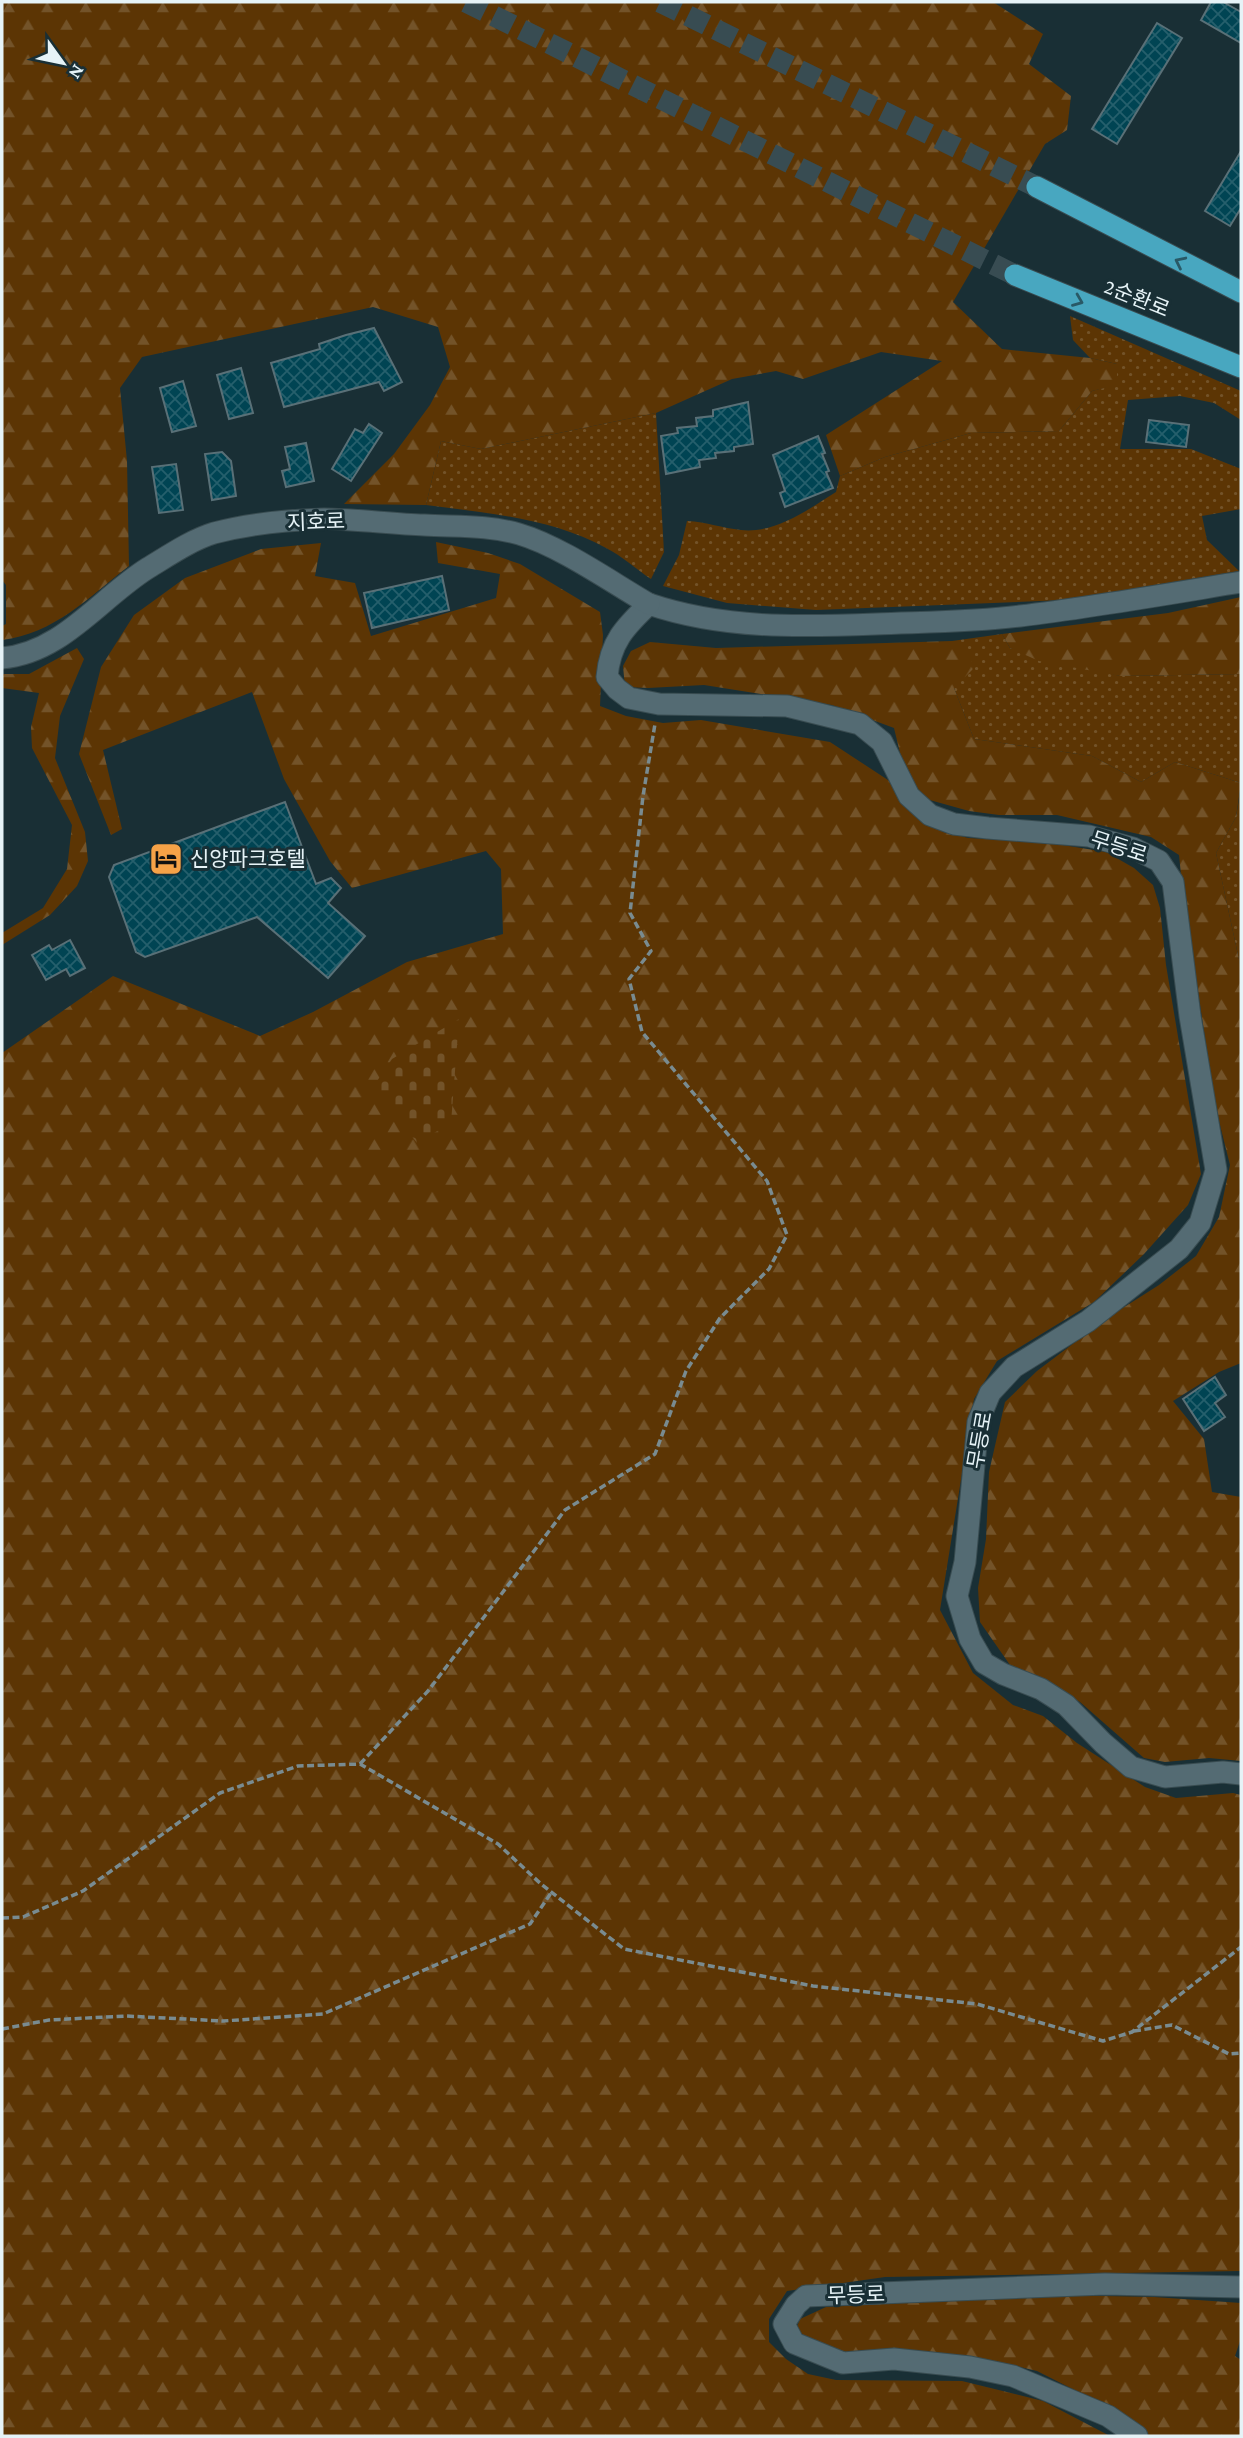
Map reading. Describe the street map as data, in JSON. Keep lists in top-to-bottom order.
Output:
{
  "streets": {
    "highway": ["2순환로"],
    "main road": ["지호로", "무등로"]
  },
  "crossings": [
    ["지호로", "무등로"]
  ],
  "places": {
    "hotel": ["신양파크호텔"]
  },
  "north": "bottom right"
}
